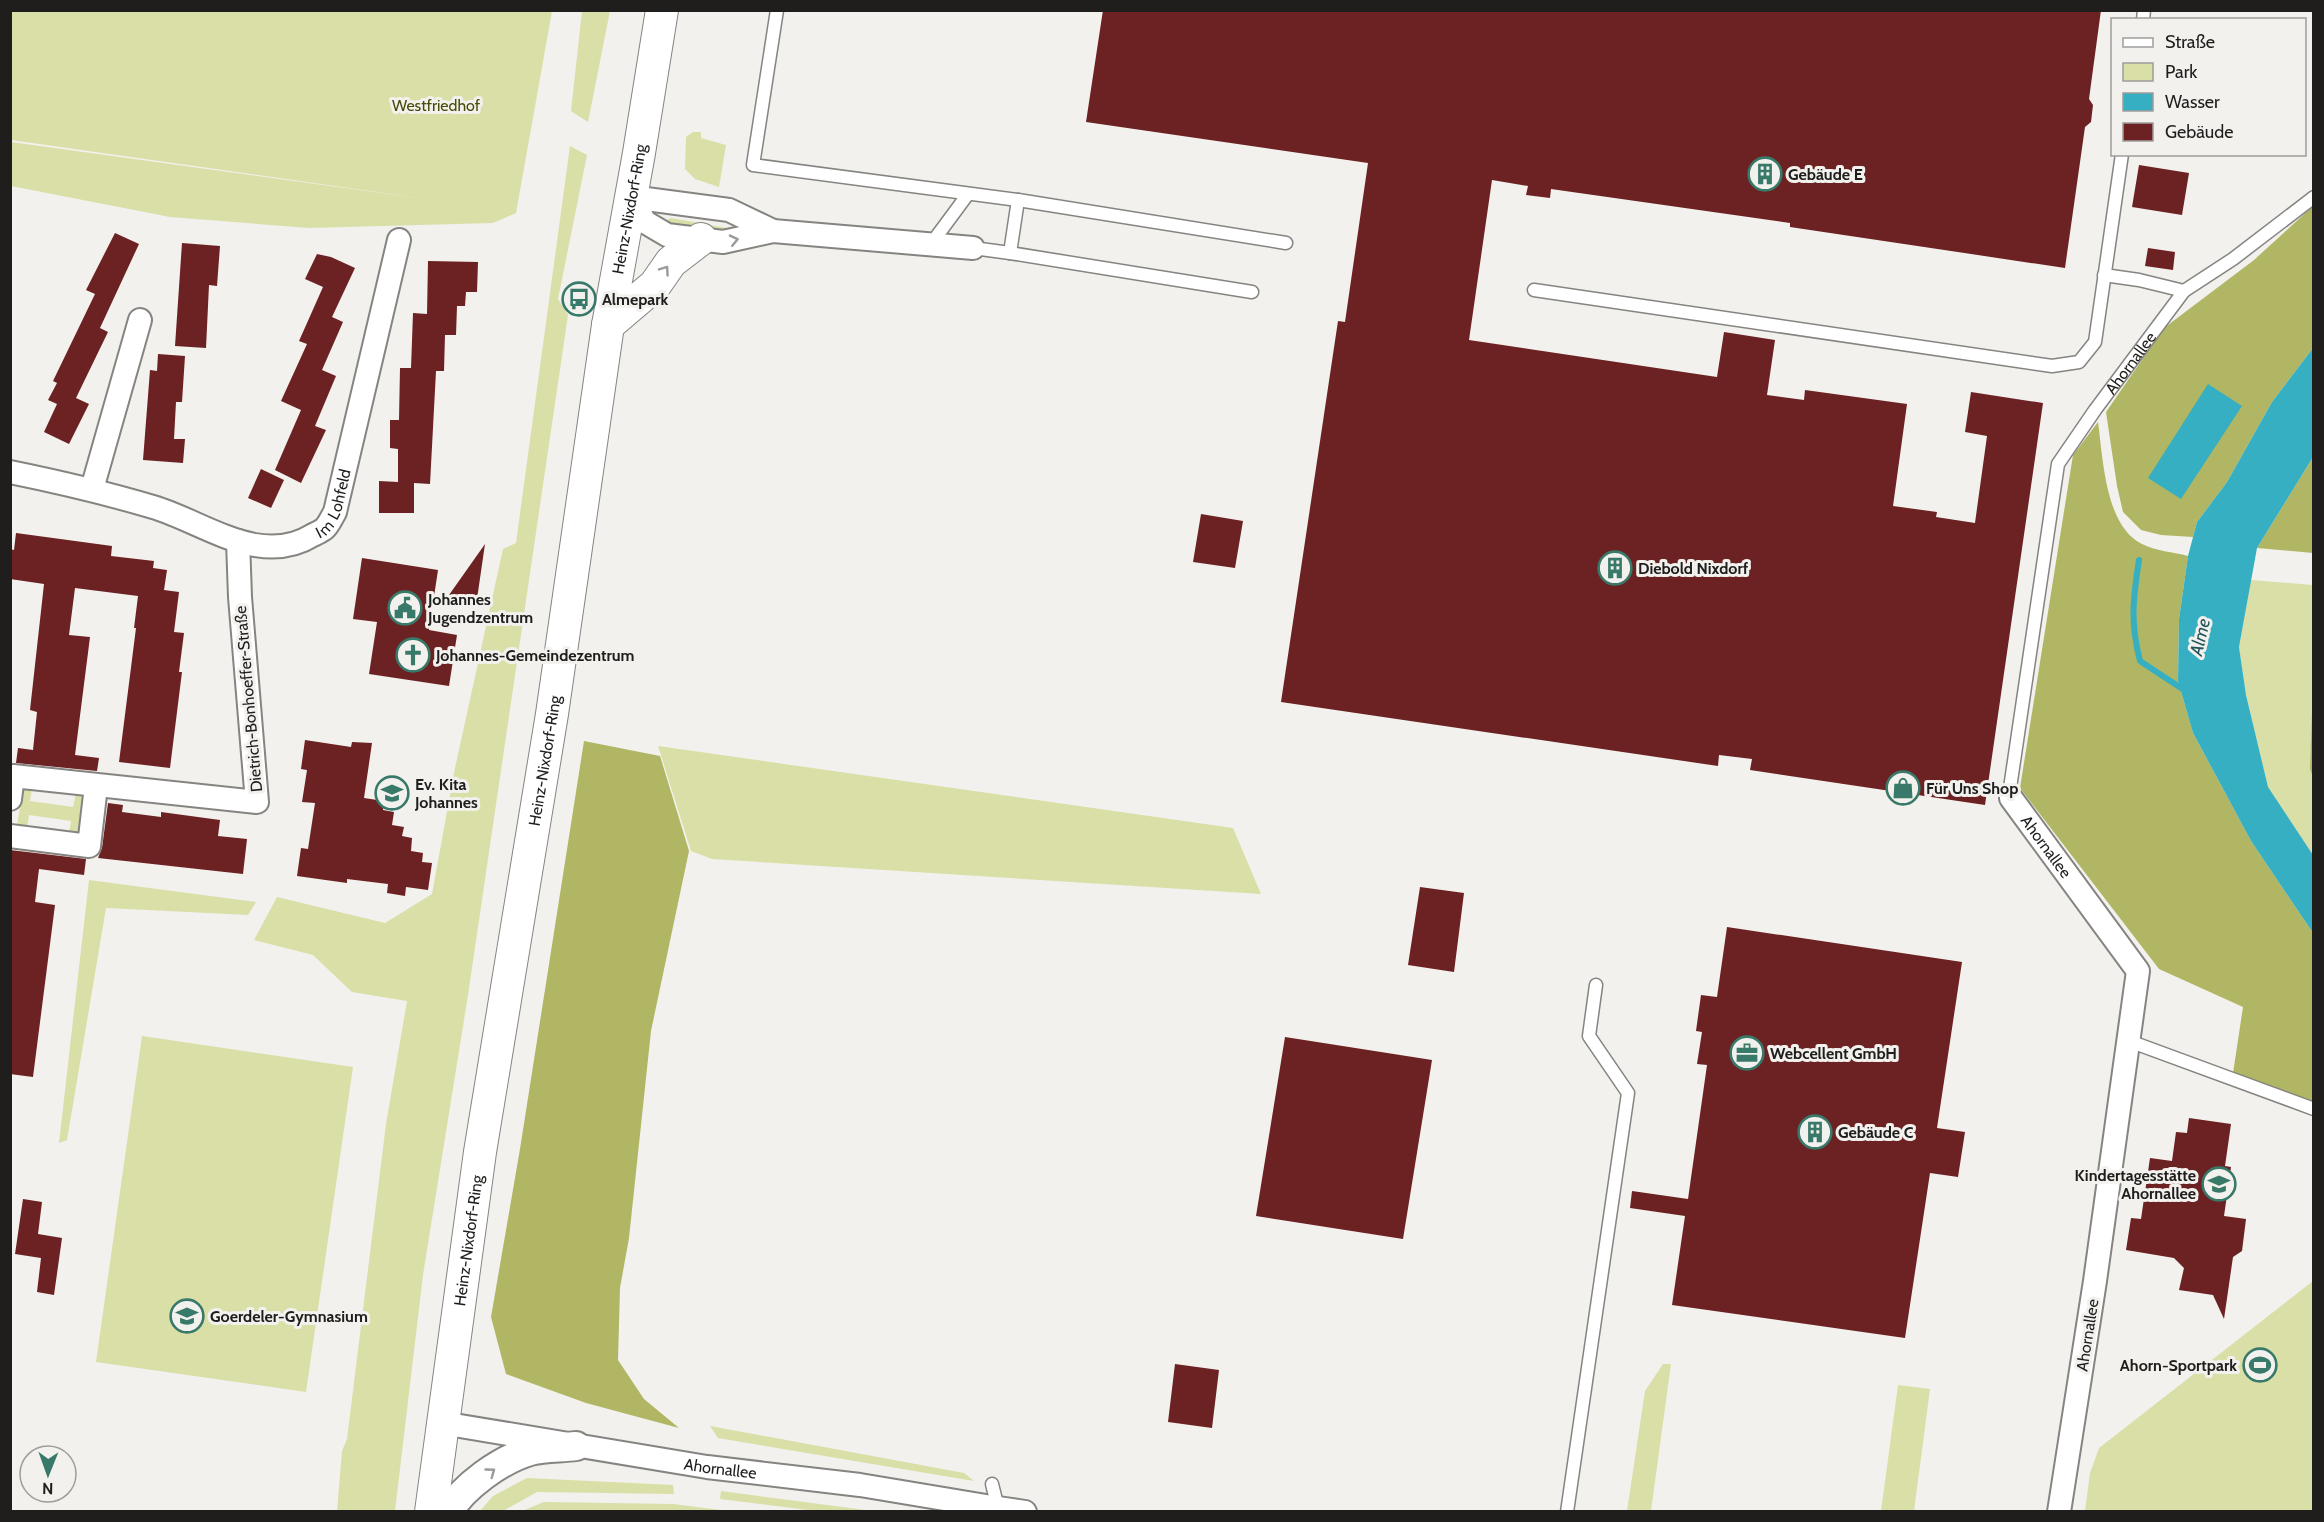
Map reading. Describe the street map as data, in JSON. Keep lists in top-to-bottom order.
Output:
{
  "streets": {
    "main road": ["Heinz-Nixdorf-Ring"],
    "street": ["Ahornallee", "Im Lohfeld", "Dietrich-Bonhoeffer-Straße"]
  },
  "crossings": [
    ["Heinz-Nixdorf-Ring", "Ahornallee"],
    ["Im Lohfeld", "Dietrich-Bonhoeffer-Straße"]
  ],
  "water": ["Alme"],
  "parks": ["Westfriedhof"],
  "places": {
    "building": ["Gebäude E", "Diebold Nixdorf", "Gebäude C"],
    "bus stop": ["Almepark"],
    "public building": ["Johannes Jugendzentrum"],
    "church": ["Johannes-Gemeindezentrum"],
    "shop": ["Für Uns Shop"],
    "school or university": ["Ev. Kita Johannes", "Kindertagesstätte Ahornallee", "Goerdeler-Gymnasium"],
    "office": ["Webcellent GmbH"],
    "sports": ["Ahorn-Sportpark"]
  },
  "legend": [
    "Straße",
    "Park",
    "Wasser",
    "Gebäude"
  ],
  "north": "bottom"
}
